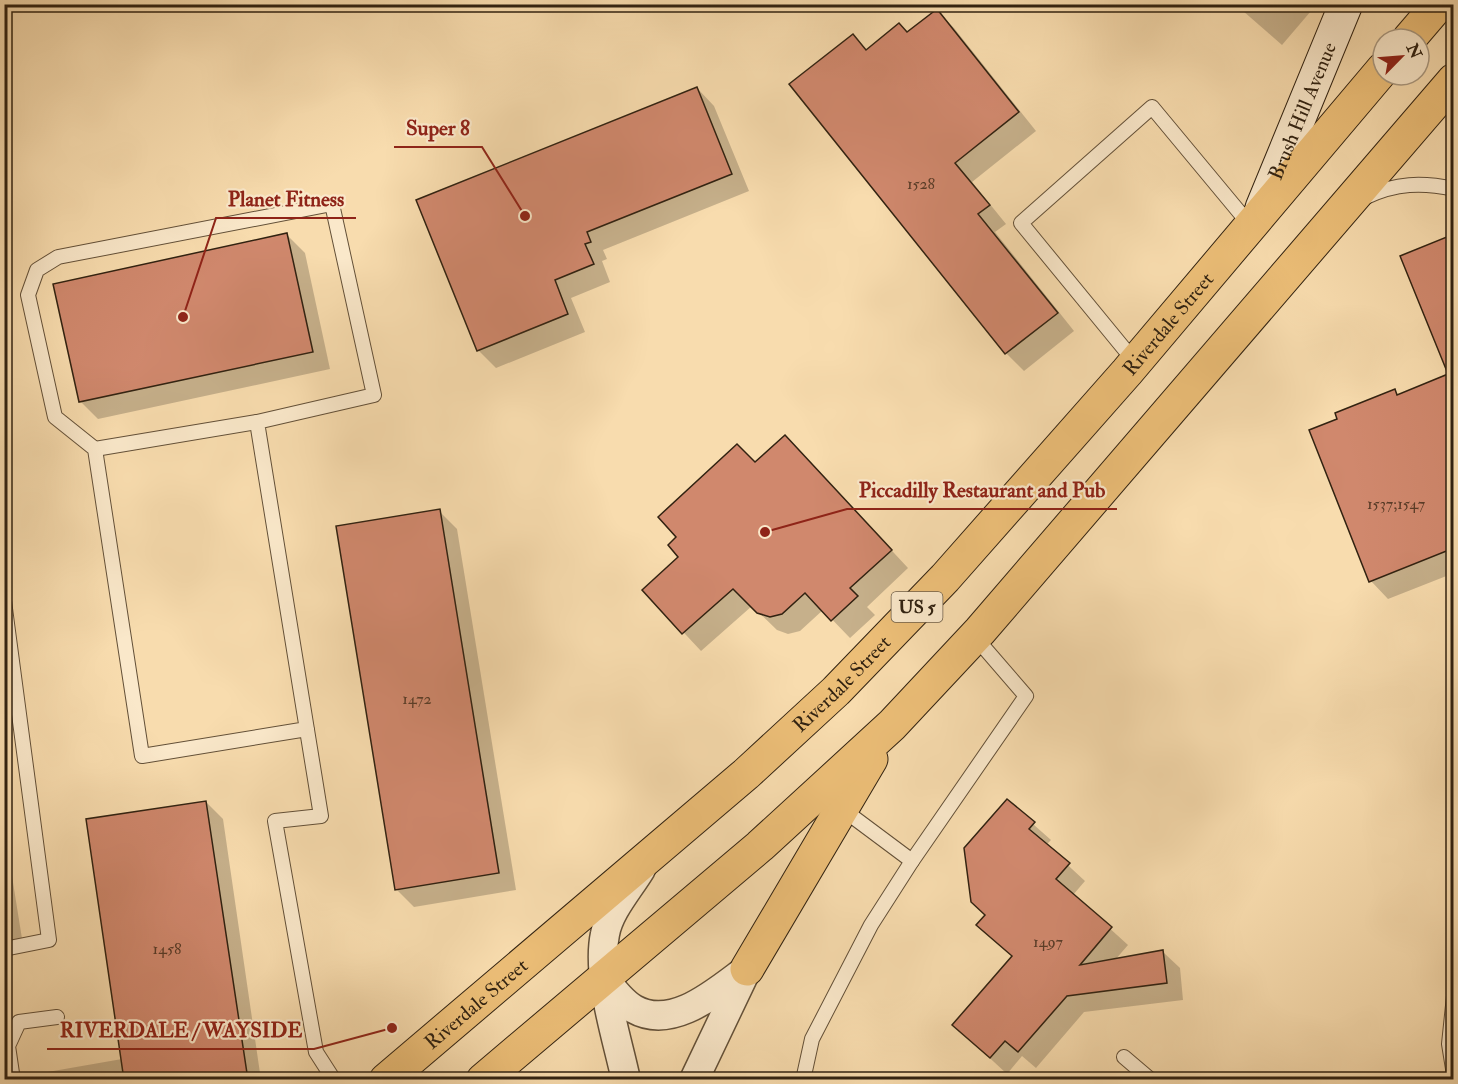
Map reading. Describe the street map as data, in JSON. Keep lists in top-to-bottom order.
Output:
{
  "streets": {
    "main road": ["Riverdale Street", "US 5"],
    "street": ["Brush Hill Avenue"]
  },
  "crossings": [
    ["Brush Hill Avenue", "Riverdale Street"]
  ],
  "places": [
    "Super 8",
    "Planet Fitness",
    "Piccadilly Restaurant and Pub",
    "RIVERDALE / WAYSIDE"
  ],
  "house_numbers": [
    "1528",
    "1537;1547",
    "1472",
    "1497",
    "1458"
  ],
  "north": "top right"
}
